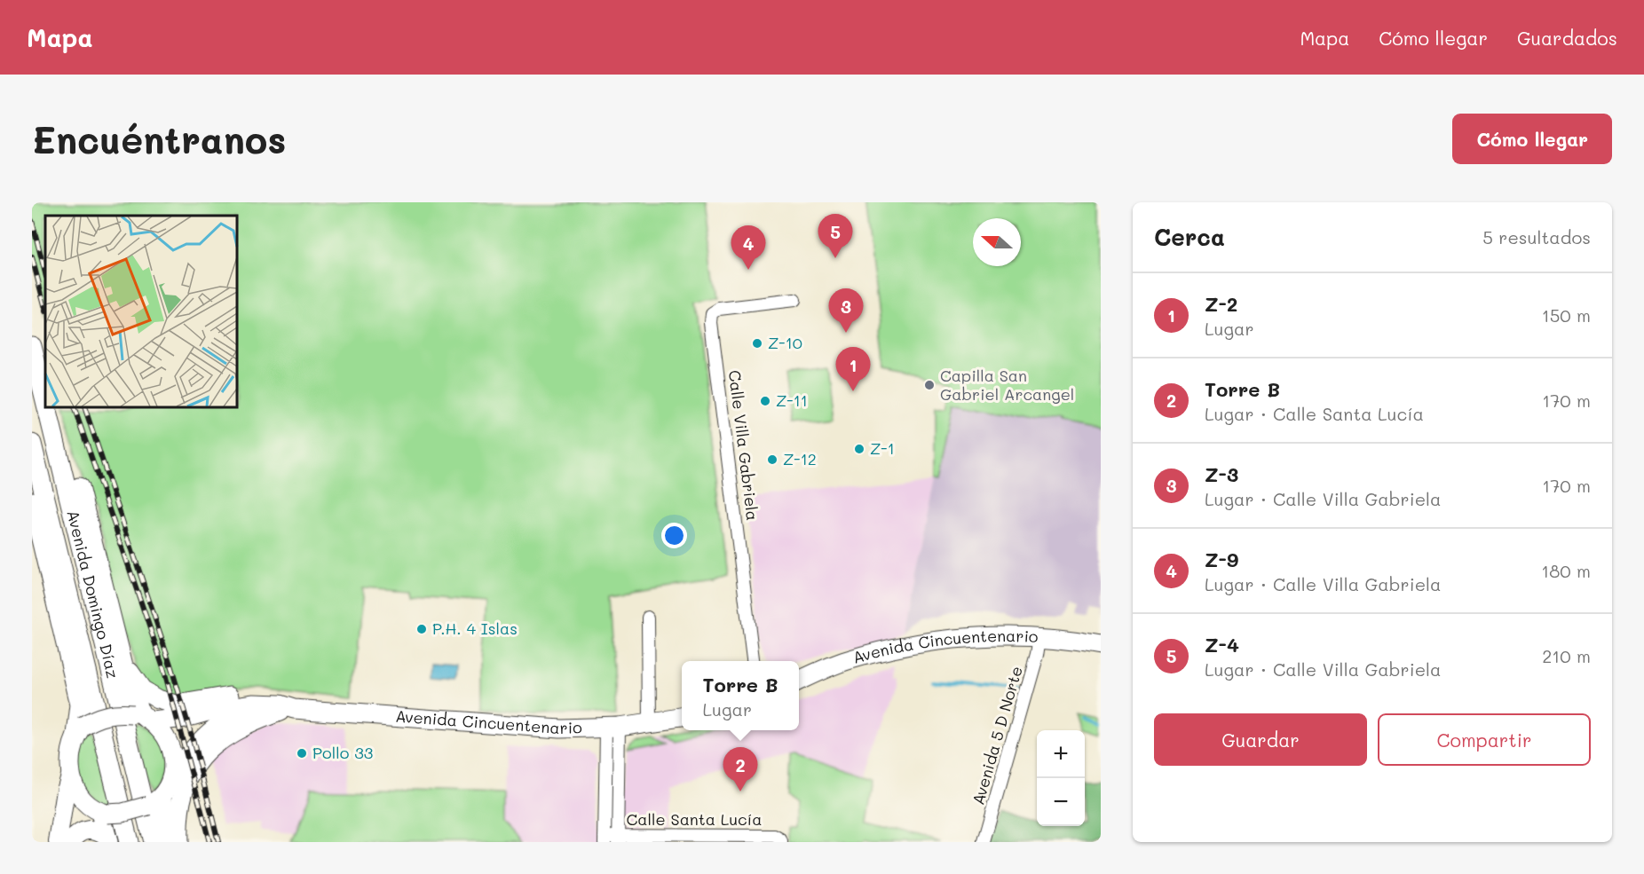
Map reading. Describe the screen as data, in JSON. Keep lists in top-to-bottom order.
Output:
{
  "streets": {
    "main road": ["Avenida Domingo Díaz", "Avenida Cincuentenario"],
    "street": ["Calle Villa Gabriela", "Avenida 5 D Norte", "Calle Santa Lucía"]
  },
  "crossings": [
    ["Avenida Cincuentenario", "Avenida 5 D Norte"]
  ],
  "places": [
    "Z-10",
    "Capilla San Gabriel Arcangel",
    "Z-11",
    "Z-1",
    "Z-12",
    "P.H. 4 Islas",
    "Pollo 33"
  ],
  "north": "left",
  "page": {
    "header": "Mapa",
    "nav": ["Mapa", "Cómo llegar", "Guardados"],
    "buttons": [
      "Cómo llegar",
      ["Guardar", "Compartir"]
    ],
    "title": "Encuéntranos",
    "heading": ["Cerca", "5 resultados"],
    "pins": [
      "5",
      "4",
      "3",
      "1",
      "2"
    ],
    "list": [
      {
        "mark": "1",
        "name": "Z-2",
        "note": "Lugar",
        "value": "150 m"
      },
      {
        "mark": "2",
        "name": "Torre B",
        "note": "Lugar · Calle Santa Lucía",
        "value": "170 m"
      },
      {
        "mark": "3",
        "name": "Z-3",
        "note": "Lugar · Calle Villa Gabriela",
        "value": "170 m"
      },
      {
        "mark": "4",
        "name": "Z-9",
        "note": "Lugar · Calle Villa Gabriela",
        "value": "180 m"
      },
      {
        "mark": "5",
        "name": "Z-4",
        "note": "Lugar · Calle Villa Gabriela",
        "value": "210 m"
      }
    ],
    "popup": ["Torre B", "Lugar"],
    "map_buttons": ["+", "−"]
  }
}
